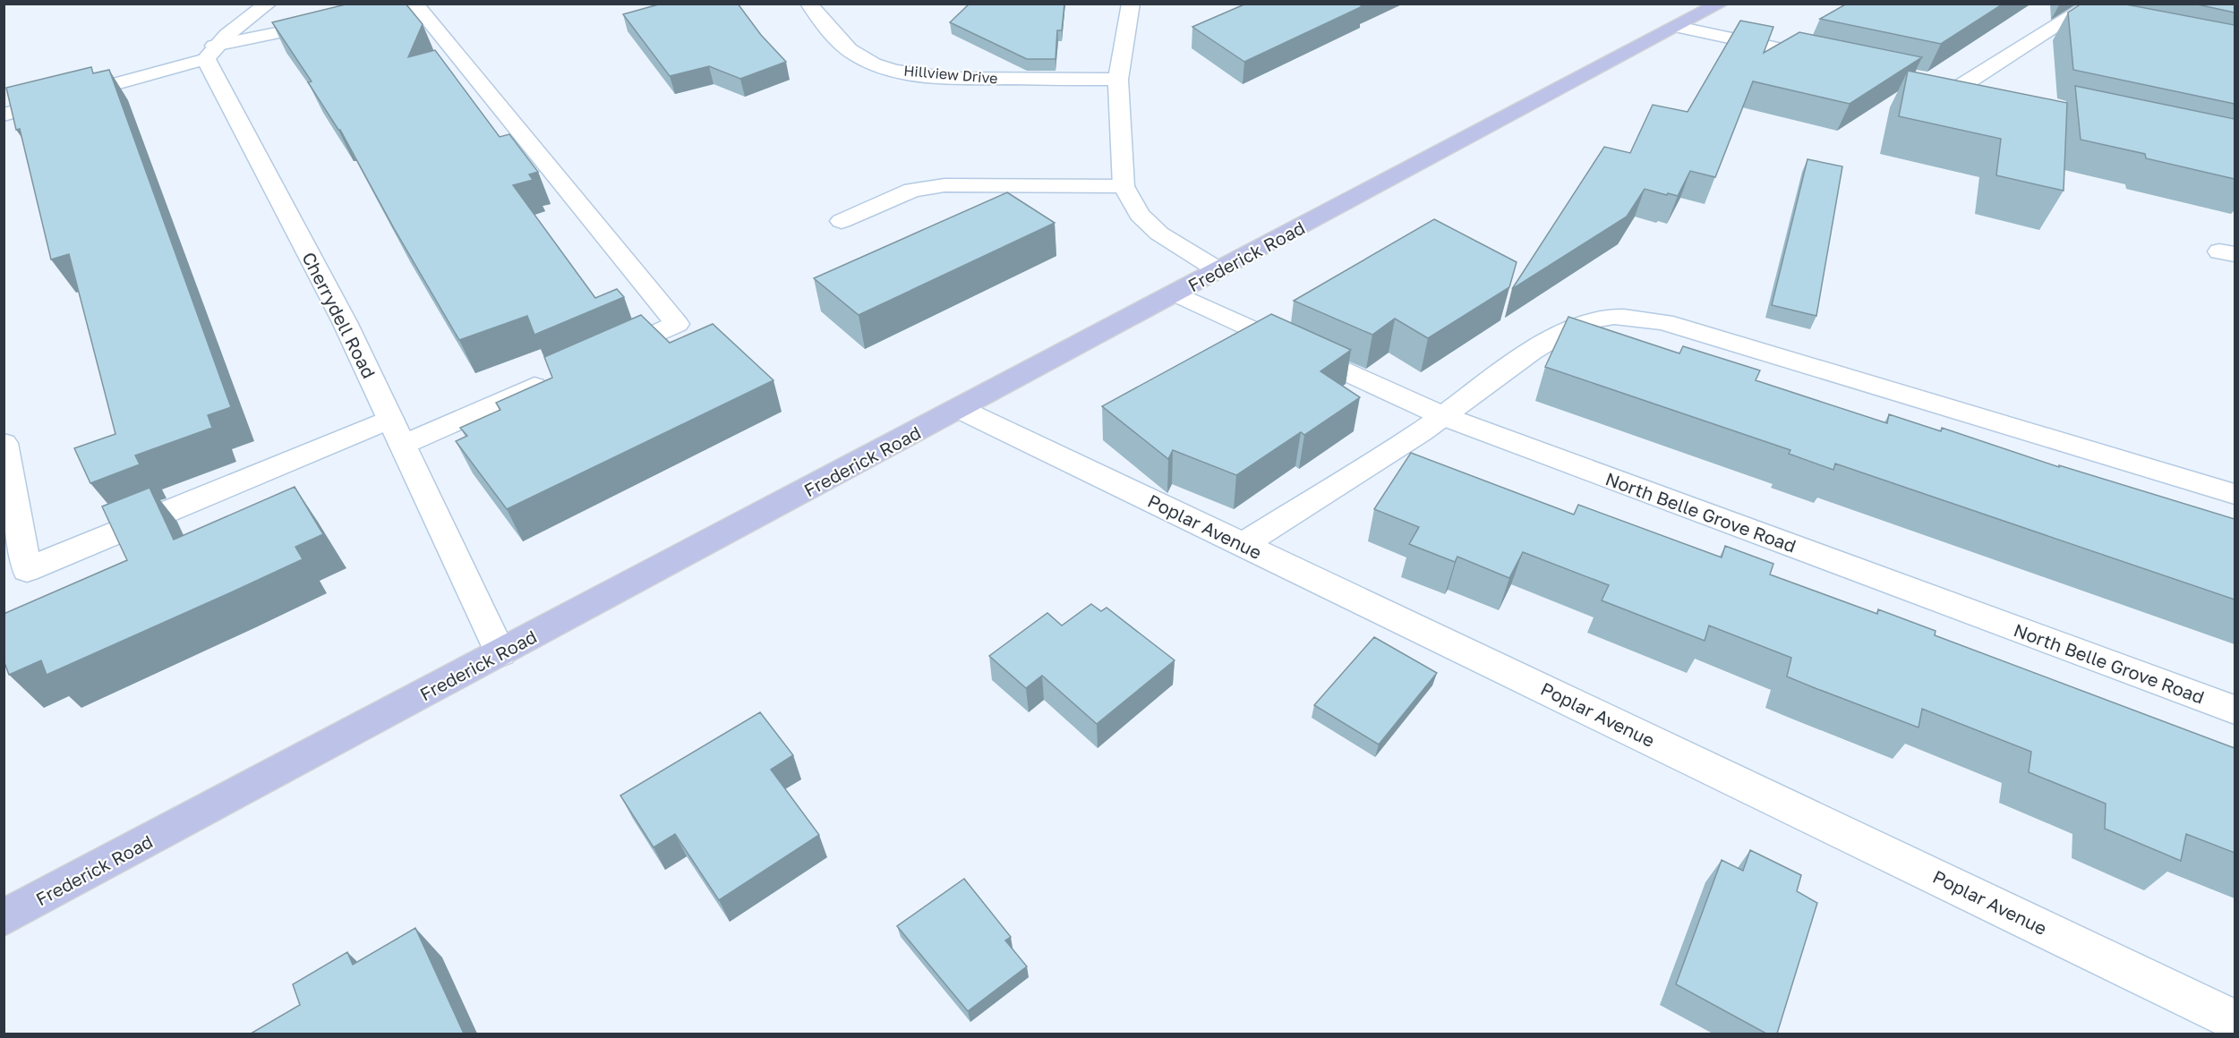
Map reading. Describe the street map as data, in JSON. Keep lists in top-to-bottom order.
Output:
{
  "streets": {
    "main road": ["Frederick Road"],
    "street": [
      "Hillview Drive",
      "Cherrydell Road",
      "North Belle Grove Road",
      "Poplar Avenue"
    ]
  },
  "crossings": [
    ["Frederick Road", "Cherrydell Road"],
    ["Frederick Road", "North Belle Grove Road"],
    ["Frederick Road", "Poplar Avenue"]
  ]
}
